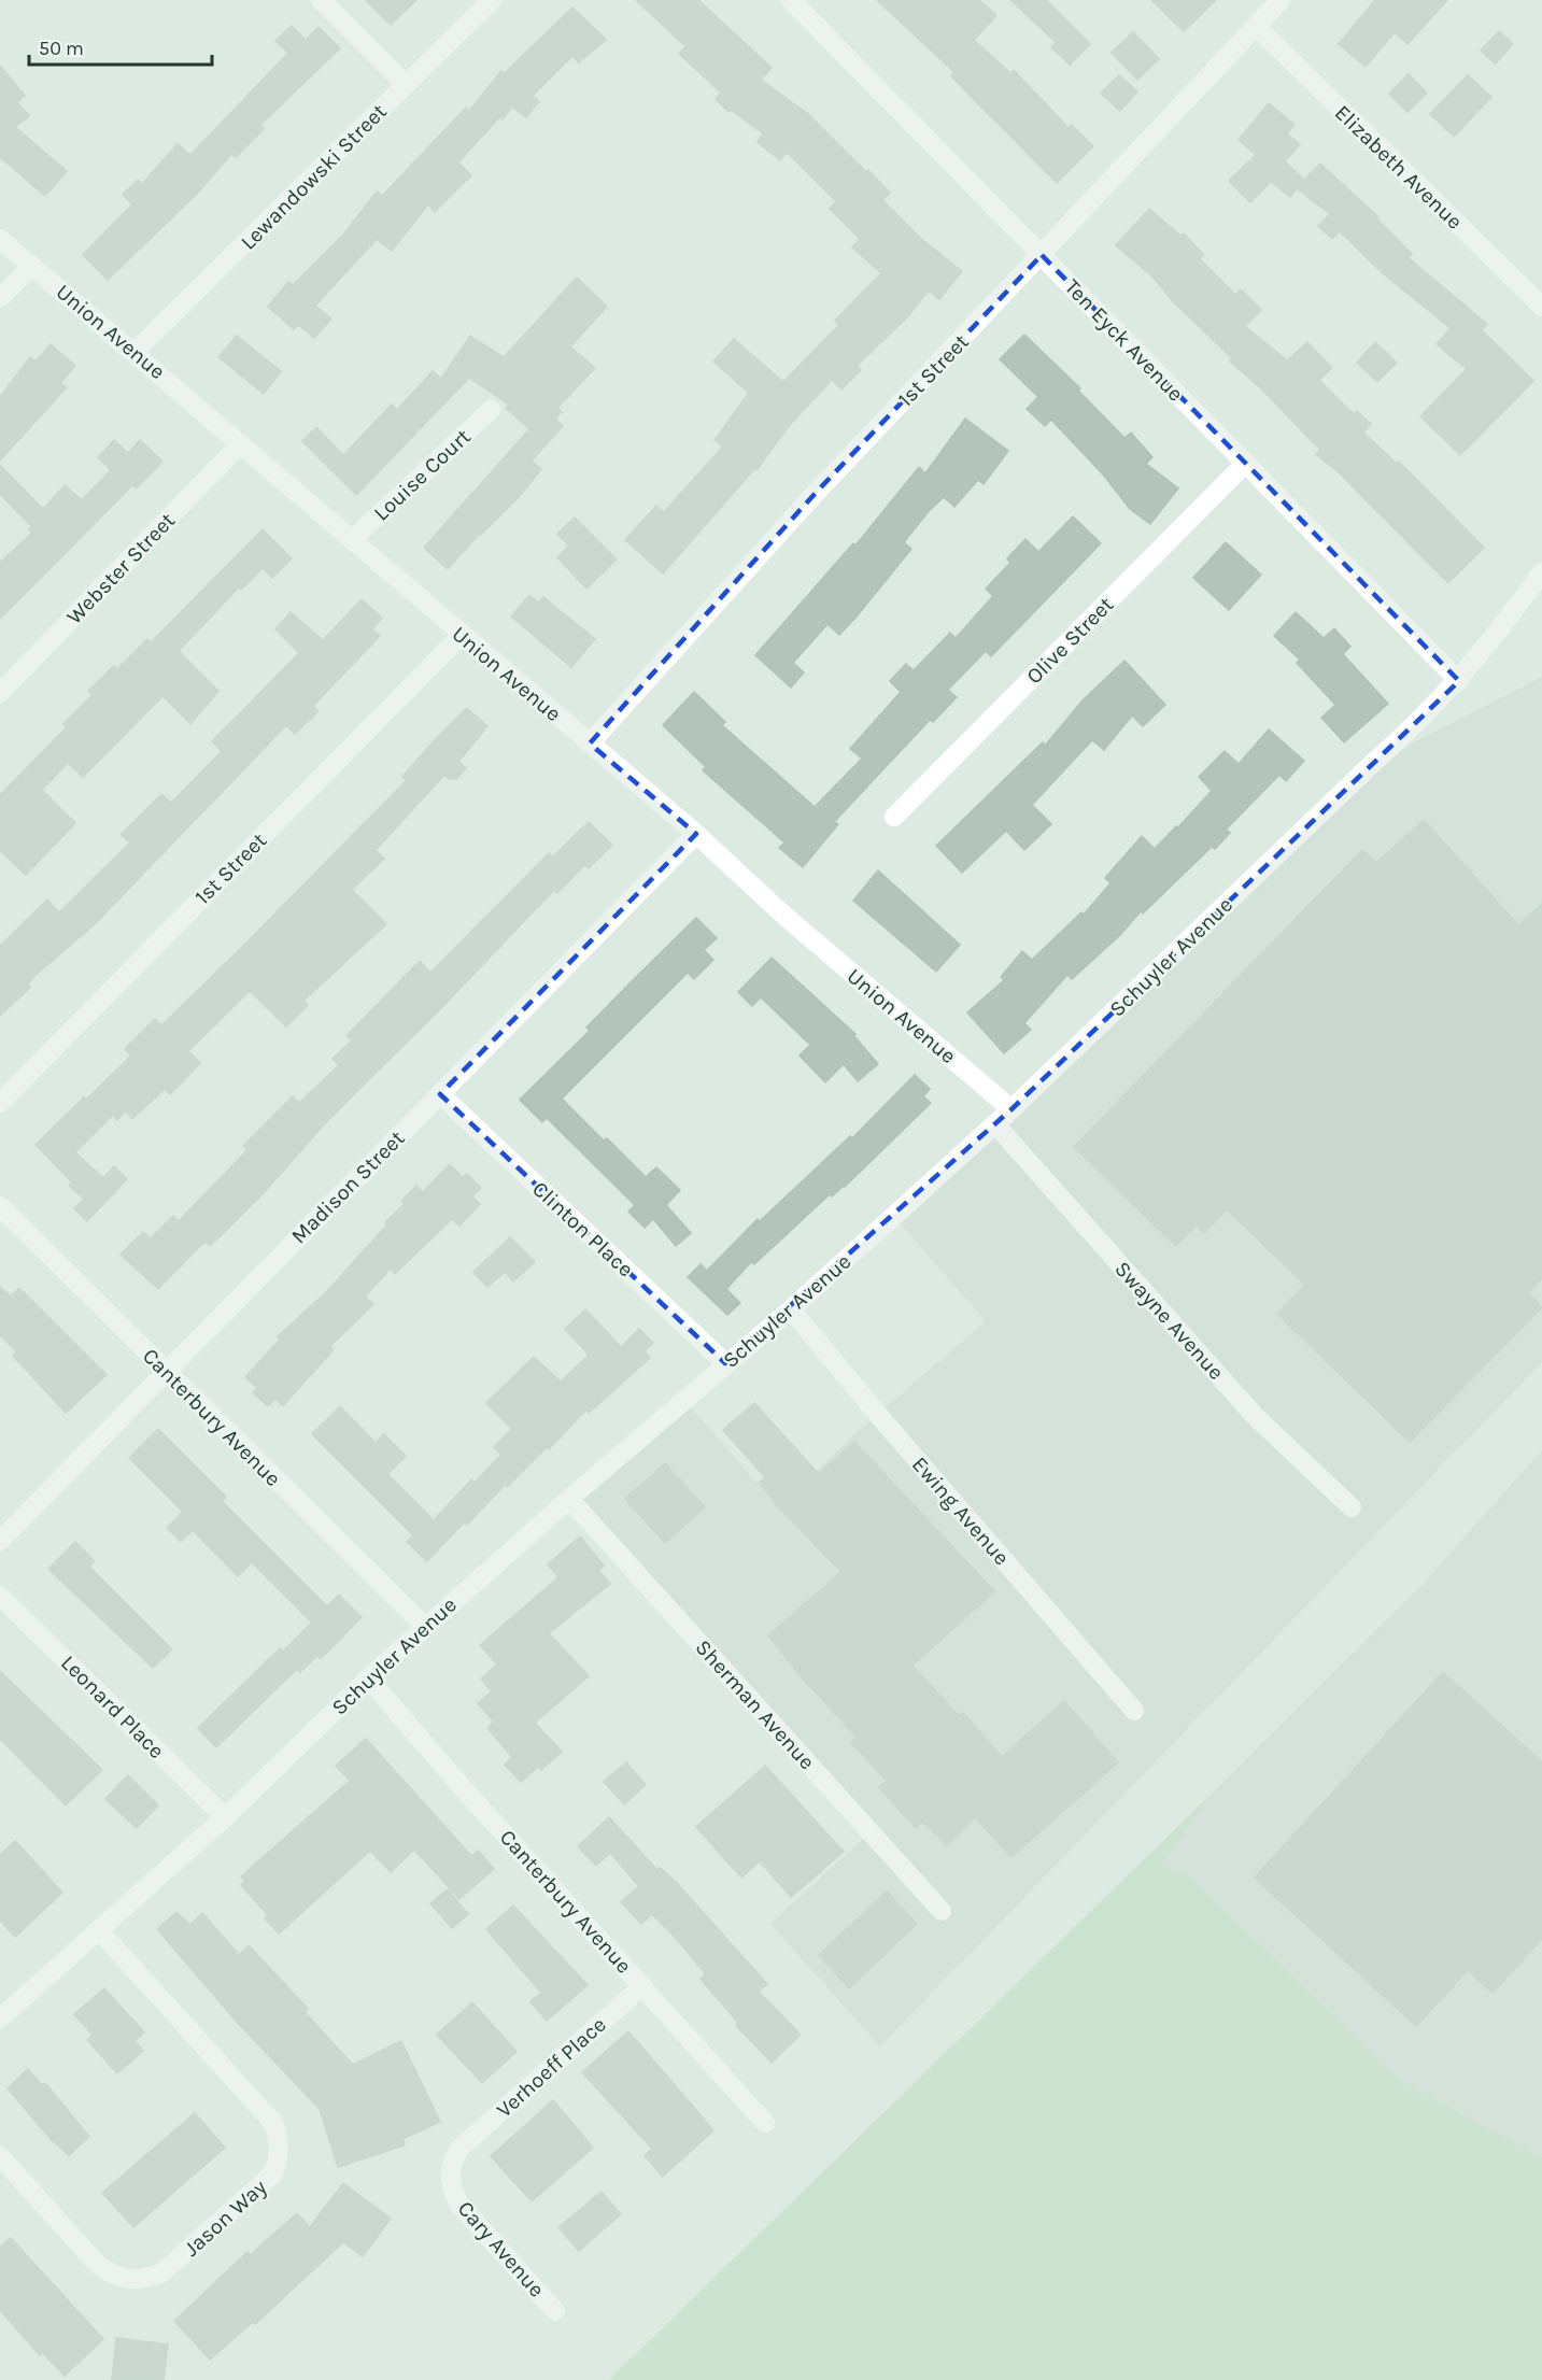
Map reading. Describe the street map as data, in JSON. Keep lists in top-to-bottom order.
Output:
{
  "streets": {
    "street": [
      "Elizabeth Avenue",
      "Lewandowski Street",
      "Union Avenue",
      "Ten Eyck Avenue",
      "1st Street",
      "Louise Court",
      "Webster Street",
      "Olive Street",
      "Schuyler Avenue",
      "Madison Street",
      "Clinton Place",
      "Swayne Avenue",
      "Canterbury Avenue",
      "Ewing Avenue",
      "Sherman Avenue",
      "Leonard Place",
      "Verhoeff Place",
      "Jason Way",
      "Cary Avenue"
    ]
  },
  "crossings": [
    ["Elizabeth Avenue", "1st Street"],
    ["Lewandowski Street", "Union Avenue"],
    ["Union Avenue", "1st Street"],
    ["Union Avenue", "Louise Court"],
    ["Union Avenue", "Webster Street"],
    ["Union Avenue", "Schuyler Avenue"],
    ["Union Avenue", "Madison Street"],
    ["Ten Eyck Avenue", "1st Street"],
    ["Ten Eyck Avenue", "Olive Street"],
    ["Ten Eyck Avenue", "Schuyler Avenue"],
    ["Schuyler Avenue", "Clinton Place"],
    ["Schuyler Avenue", "Swayne Avenue"],
    ["Schuyler Avenue", "Canterbury Avenue"],
    ["Schuyler Avenue", "Ewing Avenue"],
    ["Schuyler Avenue", "Sherman Avenue"],
    ["Schuyler Avenue", "Leonard Place"],
    ["Schuyler Avenue", "Jason Way"],
    ["Madison Street", "Clinton Place"],
    ["Madison Street", "Canterbury Avenue"],
    ["Canterbury Avenue", "Verhoeff Place"],
    ["Verhoeff Place", "Cary Avenue"]
  ],
  "scale_bar": "50 m"
}
